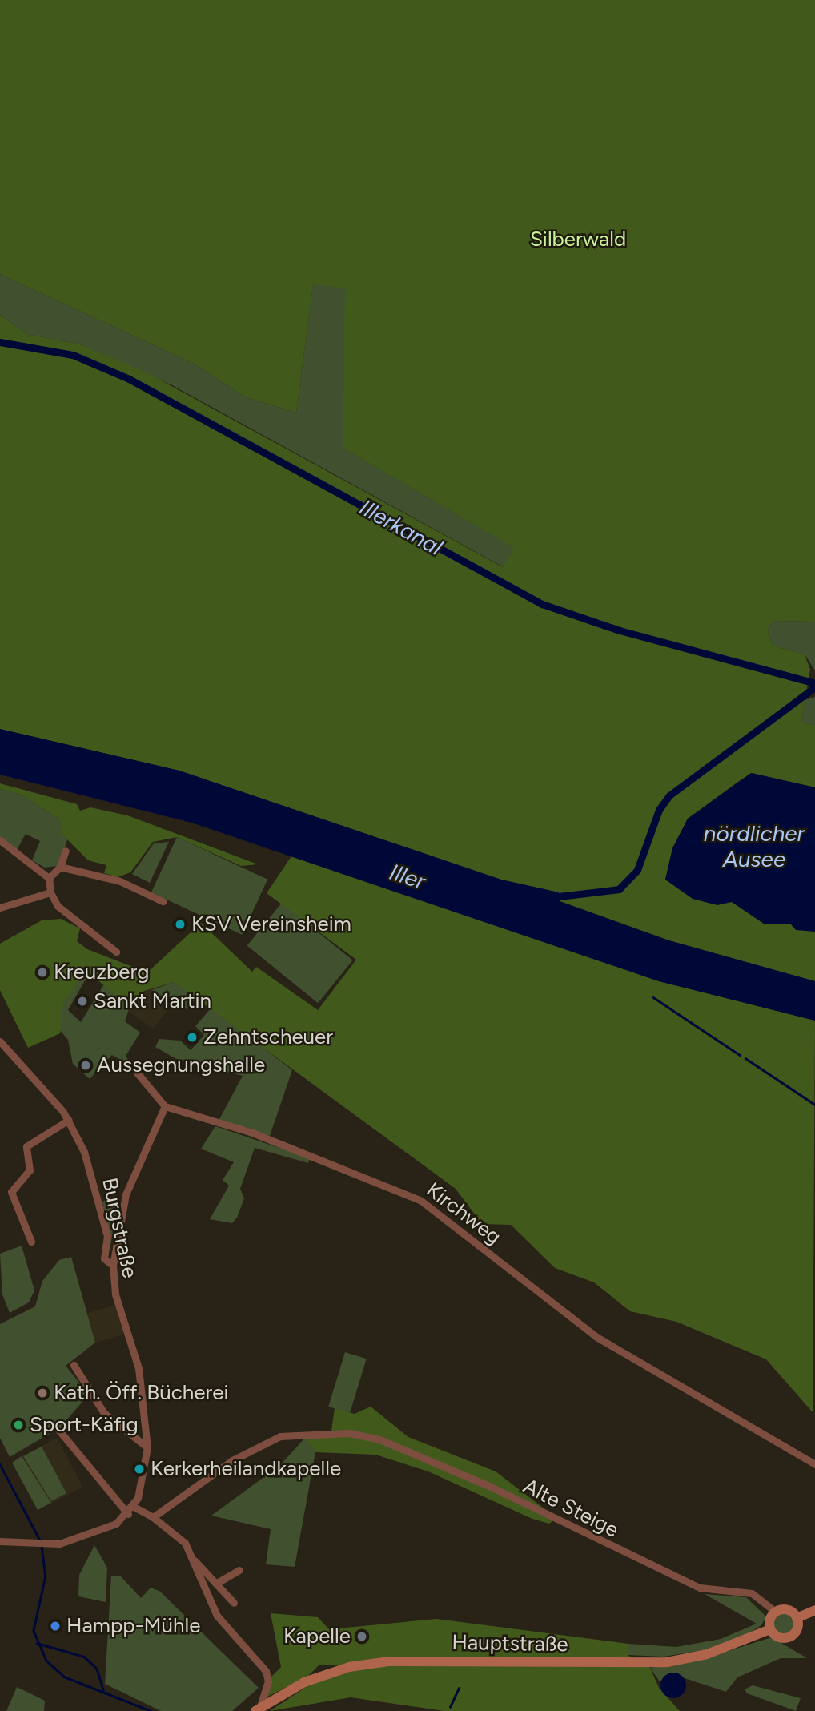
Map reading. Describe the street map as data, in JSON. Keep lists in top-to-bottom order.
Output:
{
  "streets": {
    "main road": ["Hauptstraße"],
    "street": ["Kirchweg", "Burgstraße", "Alte Steige"]
  },
  "crossings": [
    ["Alte Steige", "Hauptstraße"]
  ],
  "water": ["Illerkanal", "nördlicher Ausee", "Iller"],
  "parks": ["Silberwald"],
  "places": [
    "KSV Vereinsheim",
    "Kreuzberg",
    "Sankt Martin",
    "Zehntscheuer",
    "Aussegnungshalle",
    "Kath. Öff. Bücherei",
    "Sport-Käfig",
    "Kerkerheilandkapelle",
    "Hampp-Mühle",
    "Kapelle"
  ]
}
